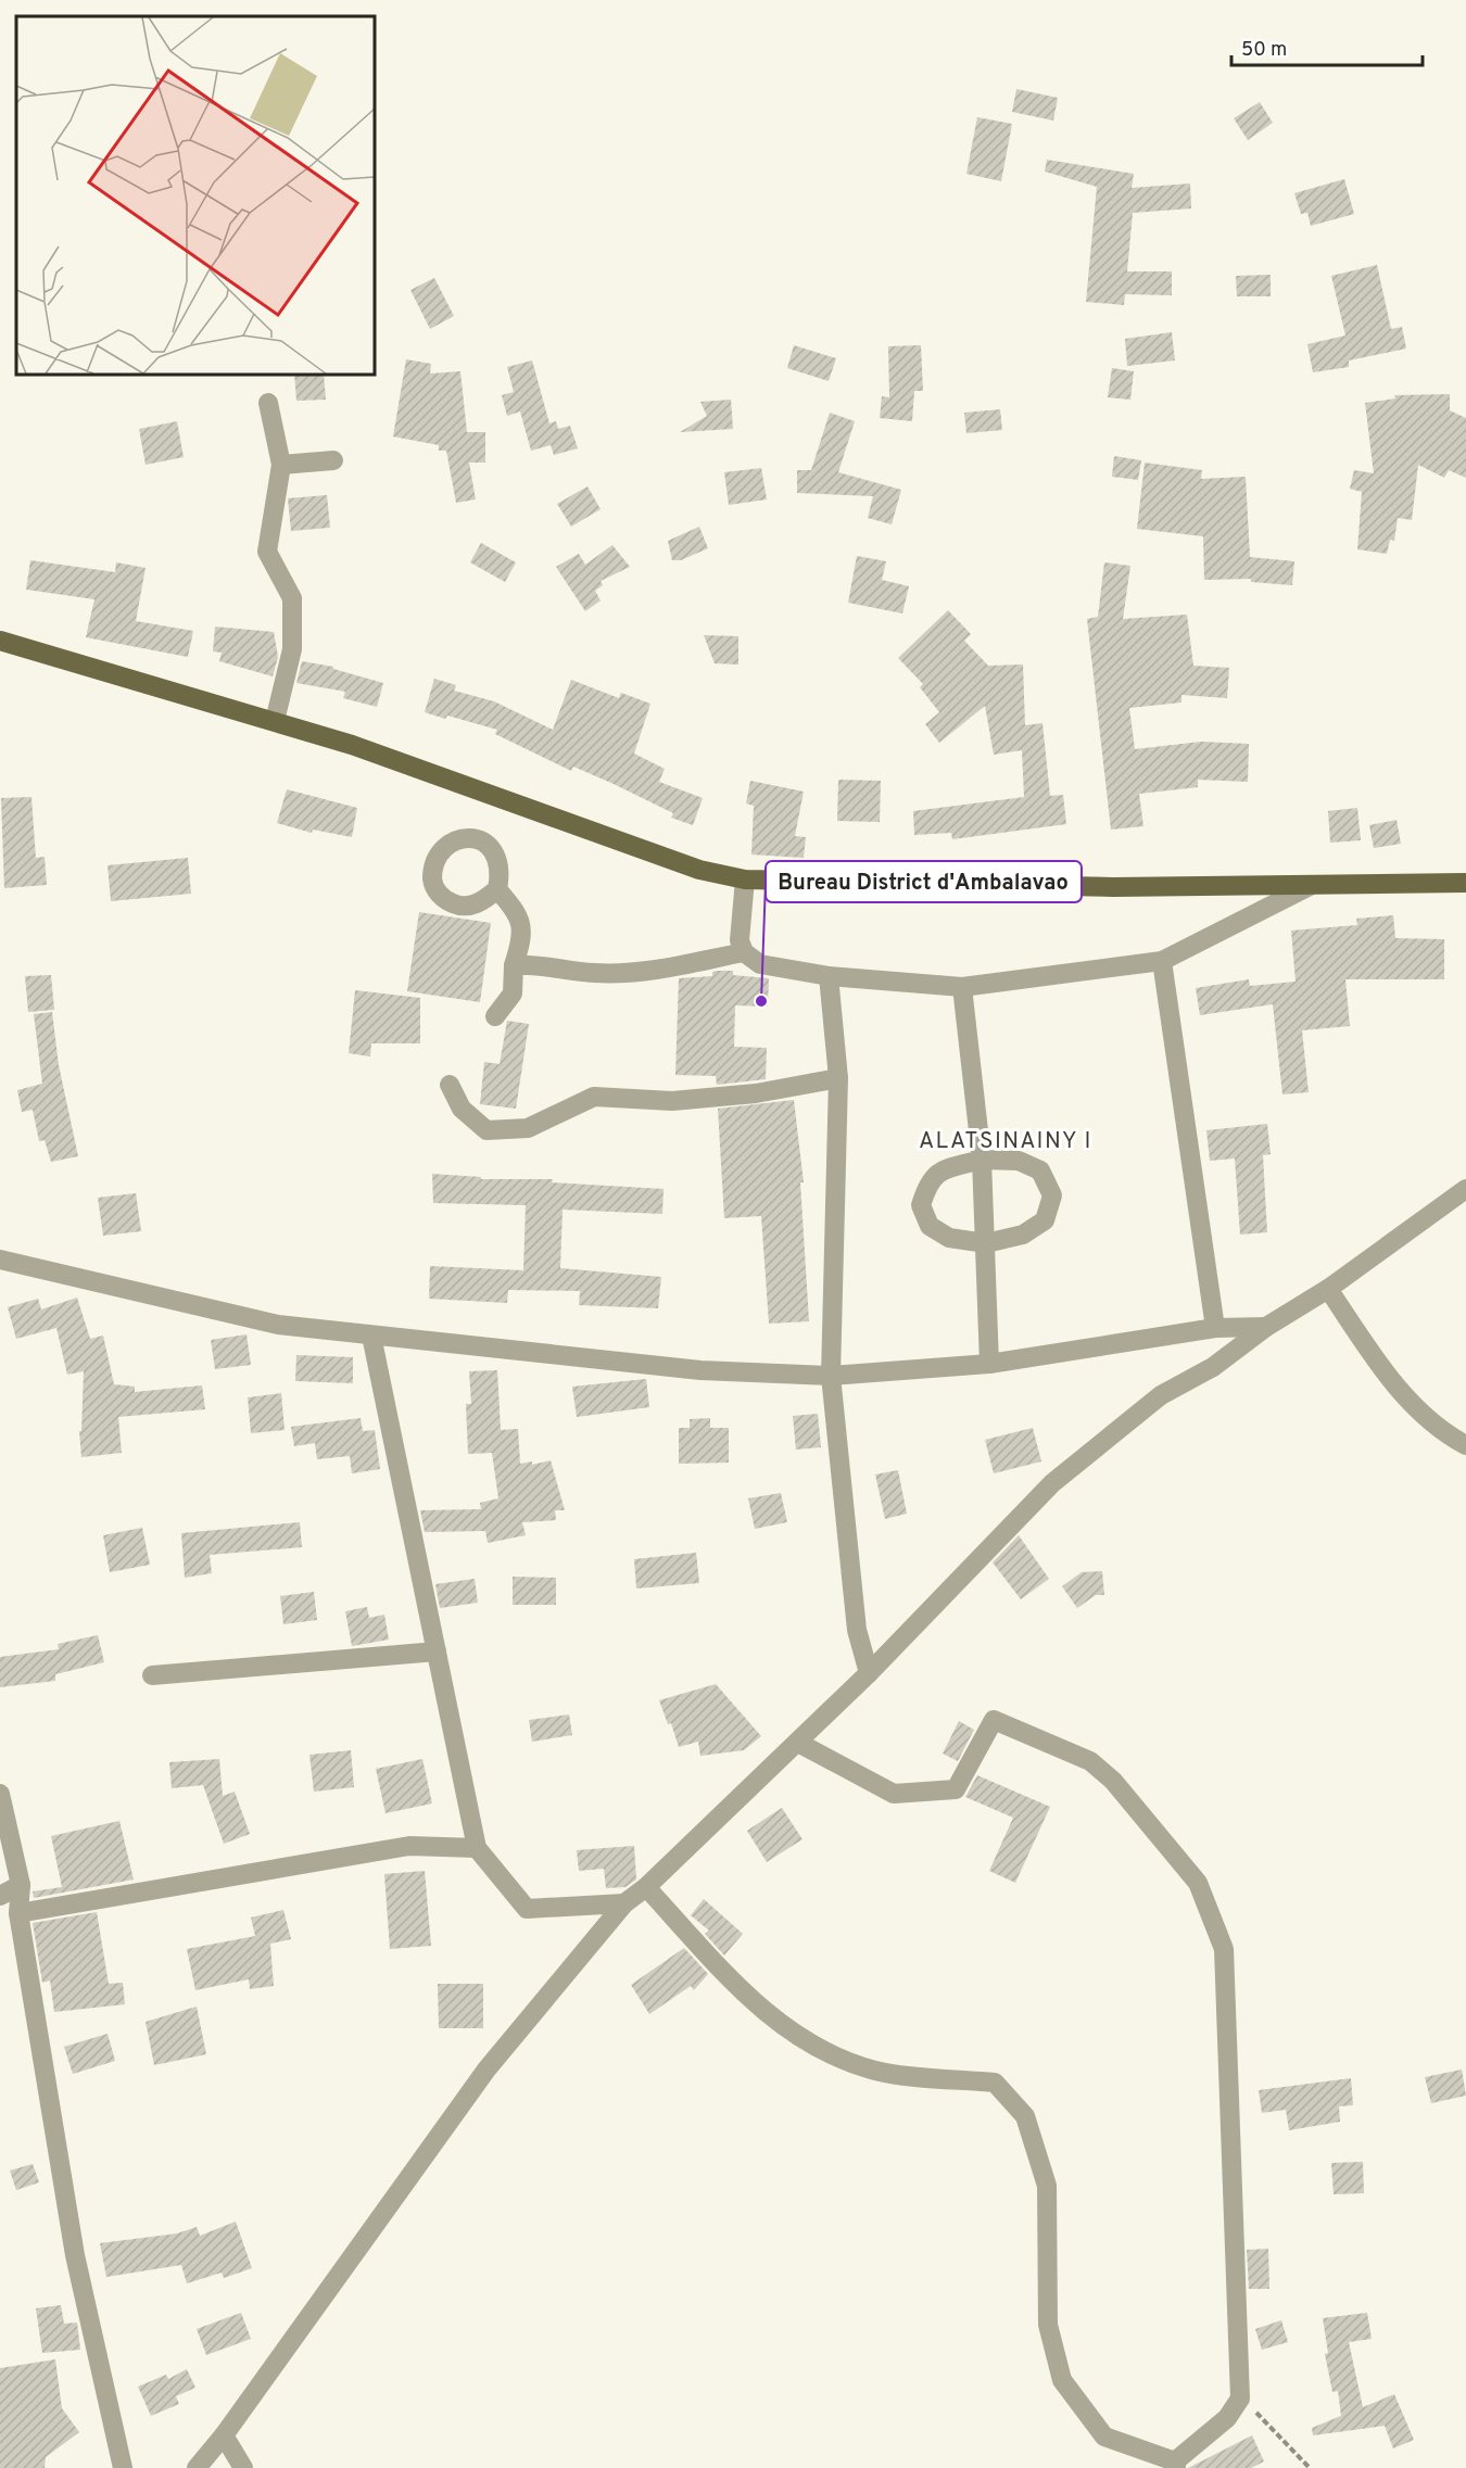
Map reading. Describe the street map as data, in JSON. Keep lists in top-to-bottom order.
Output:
{
  "districts": ["ALATSINAINY I"],
  "places": ["Bureau District d'Ambalavao"],
  "scale_bar": "50 m"
}
